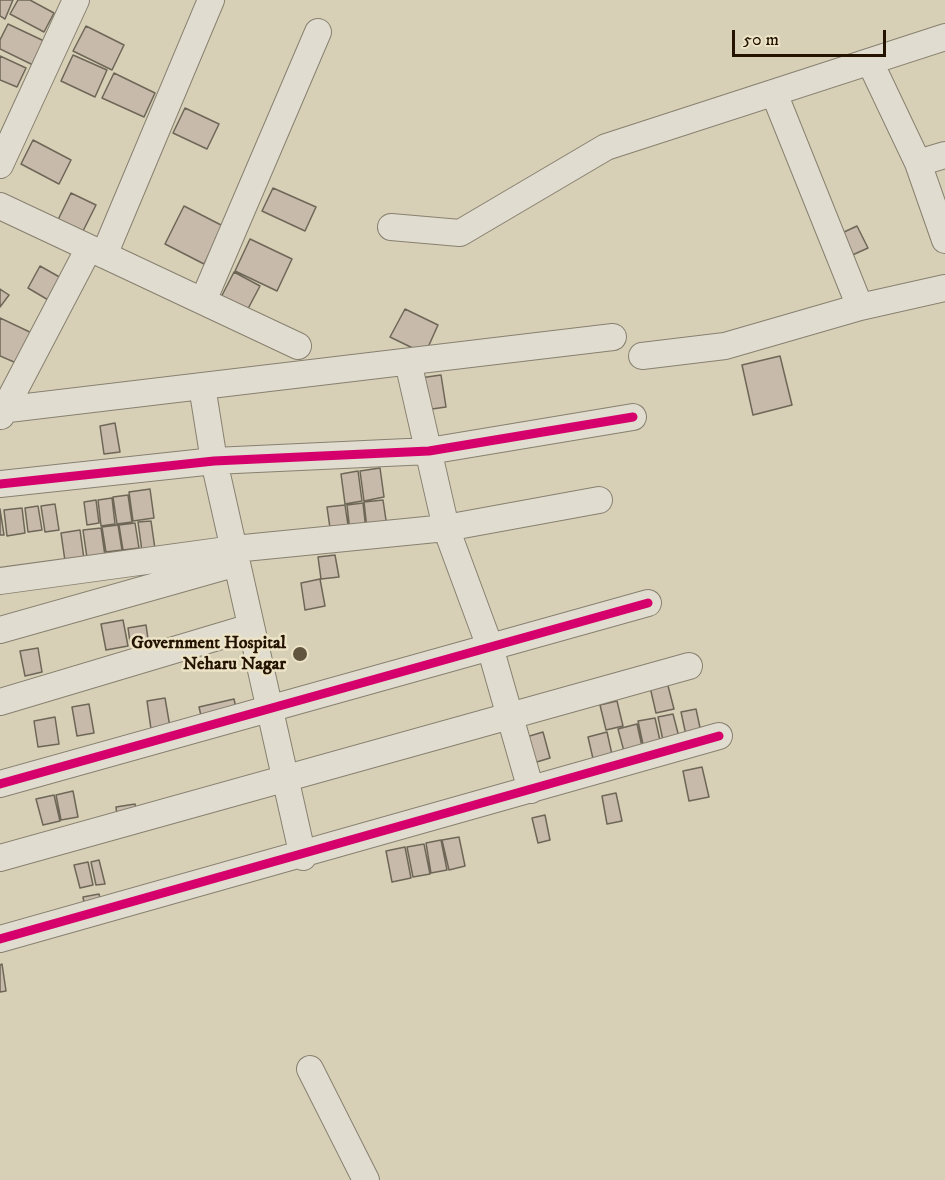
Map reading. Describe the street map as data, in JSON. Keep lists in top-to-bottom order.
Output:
{
  "places": ["Government Hospital Neharu Nagar"],
  "scale_bar": "50 m"
}
